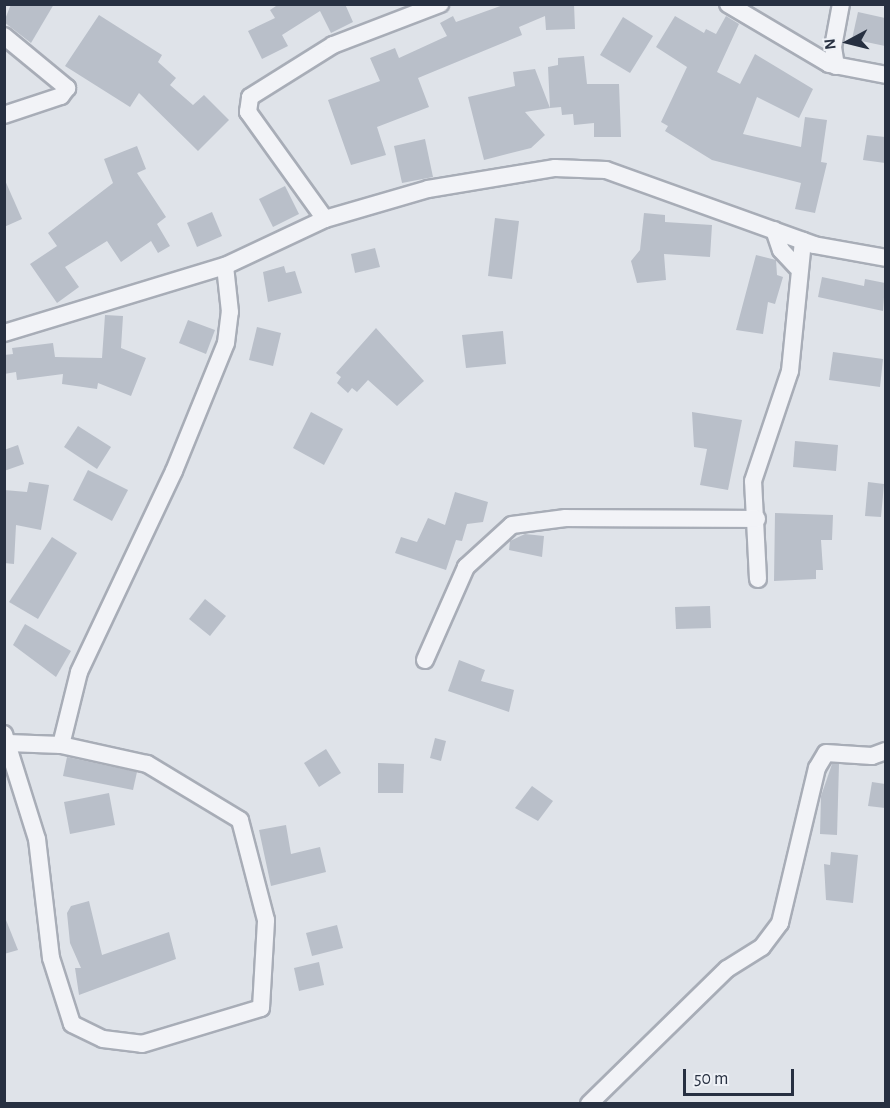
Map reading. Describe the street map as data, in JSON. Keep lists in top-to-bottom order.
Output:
{
  "scale_bar": "50 m",
  "north": "left"
}
